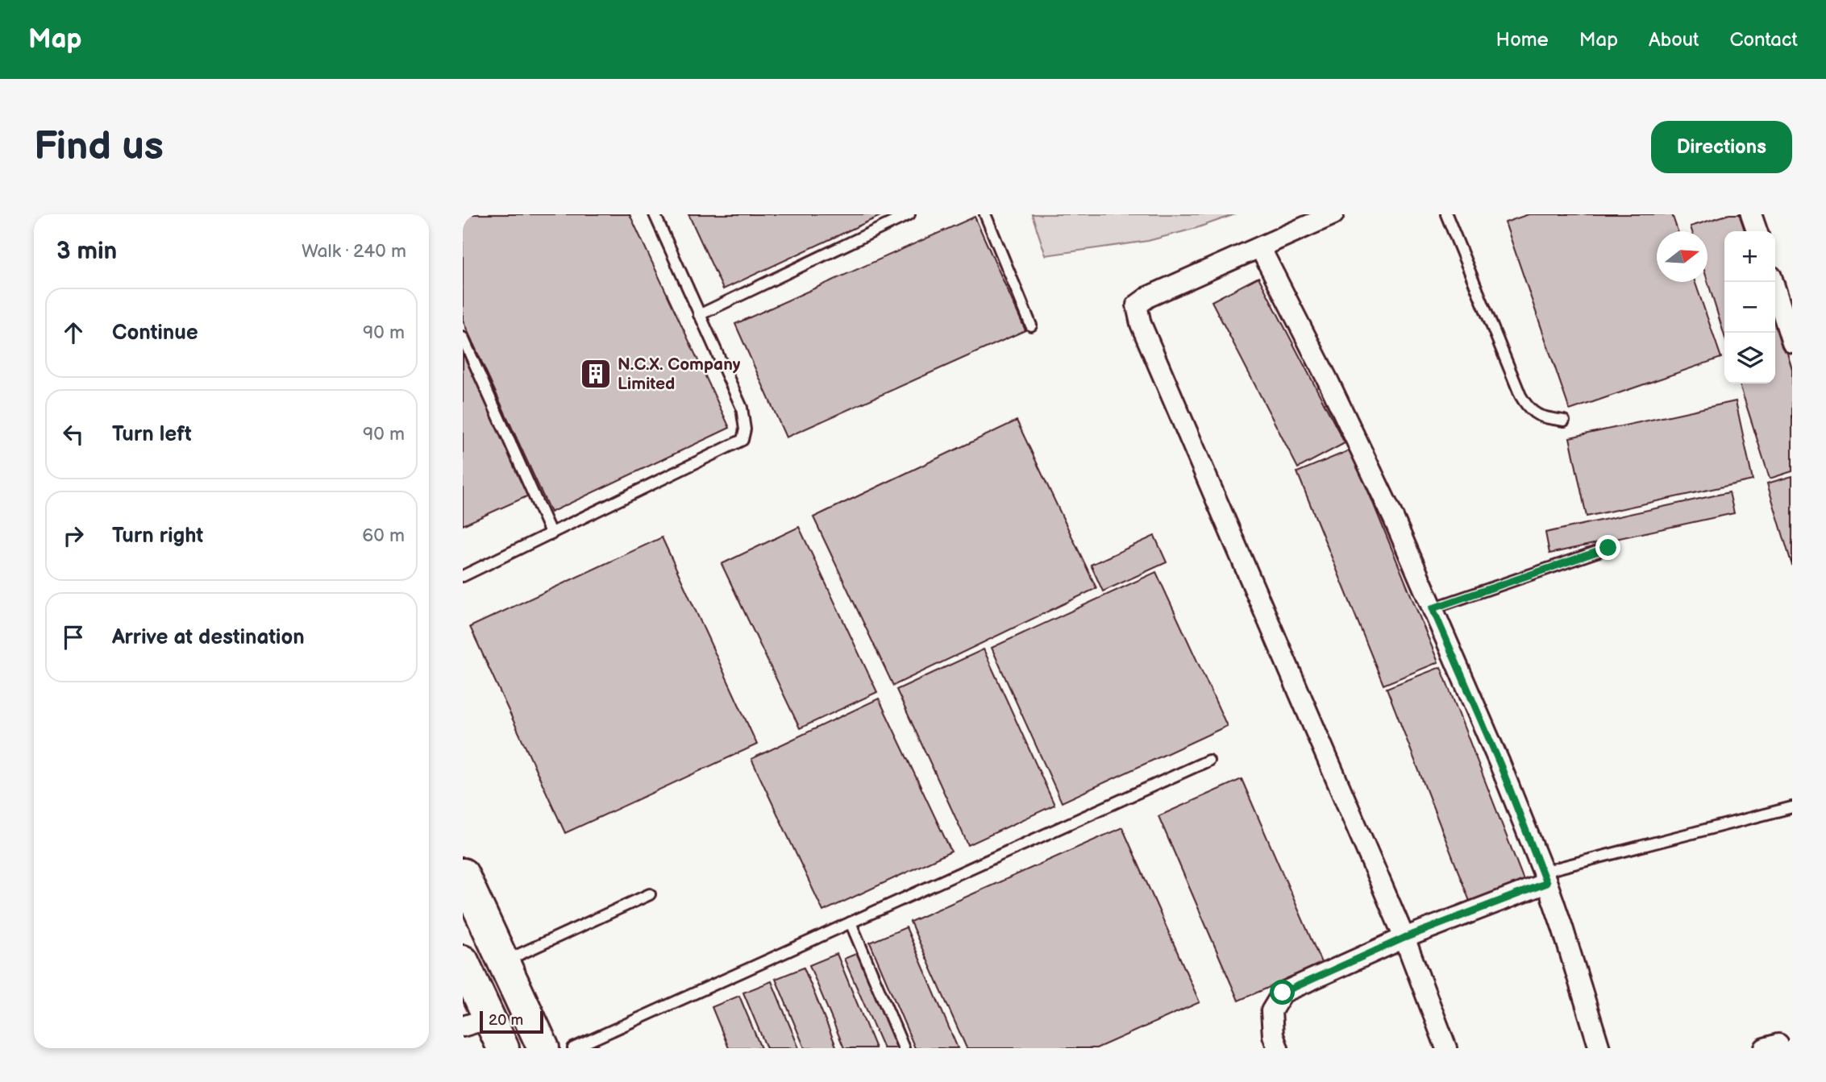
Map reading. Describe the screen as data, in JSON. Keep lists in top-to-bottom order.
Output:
{
  "places": {
    "building": ["N.C.X. Company Limited"]
  },
  "scale_bar": "20 m",
  "north": "right",
  "page": {
    "header": "Map",
    "nav": [
      "Home",
      "Map",
      "About",
      "Contact"
    ],
    "buttons": "Directions",
    "title": "Find us",
    "heading": ["3 min", "Walk · 240 m"],
    "map_buttons": ["+", "−"],
    "list": [
      ["Continue", "90 m"],
      ["Turn left", "90 m"],
      ["Turn right", "60 m"],
      "Arrive at destination"
    ],
    "scale": "20 m"
  }
}
